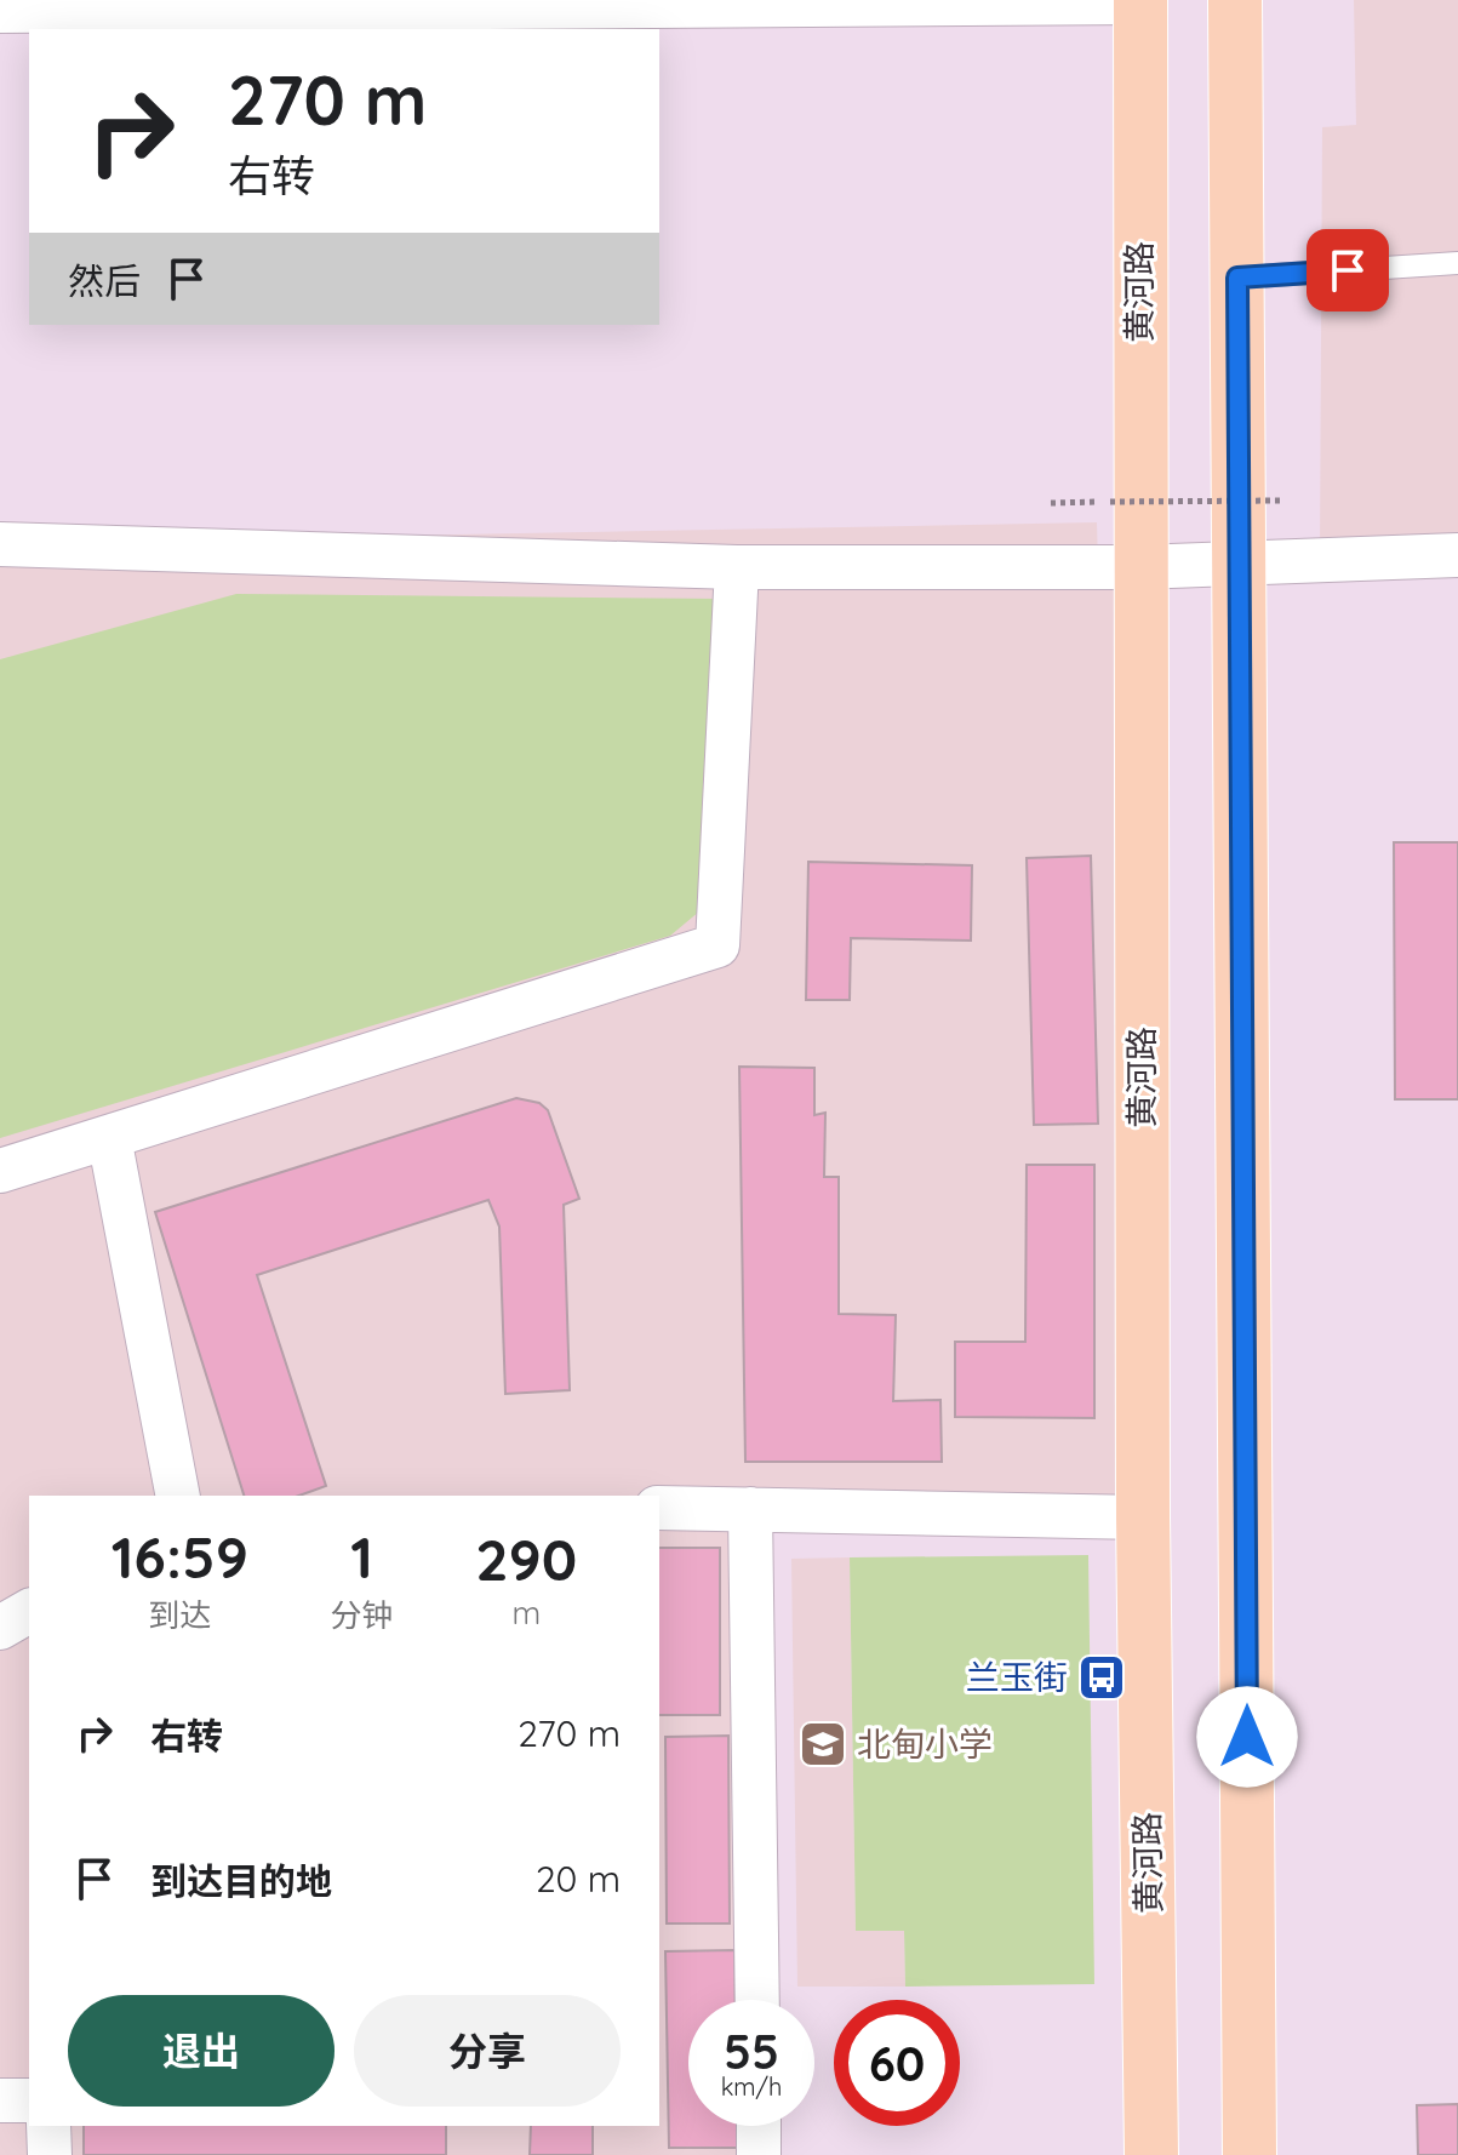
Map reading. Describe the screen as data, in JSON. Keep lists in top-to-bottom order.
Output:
{
  "streets": {
    "main road": ["黄河路"]
  },
  "places": {
    "bus stop": ["兰玉街"],
    "school or university": ["北甸小学"]
  },
  "page": {
    "turn": ["270 m", "右转"],
    "then": "然后",
    "eta": [
      "16:59",
      "到达",
      "1",
      "分钟",
      "290",
      "m"
    ],
    "list": [
      {
        "name": "右转",
        "value": "270 m"
      },
      {
        "name": "到达目的地",
        "value": "20 m"
      }
    ],
    "buttons": ["退出", "分享"],
    "speed": "55 km/h",
    "limit": "60"
  }
}
